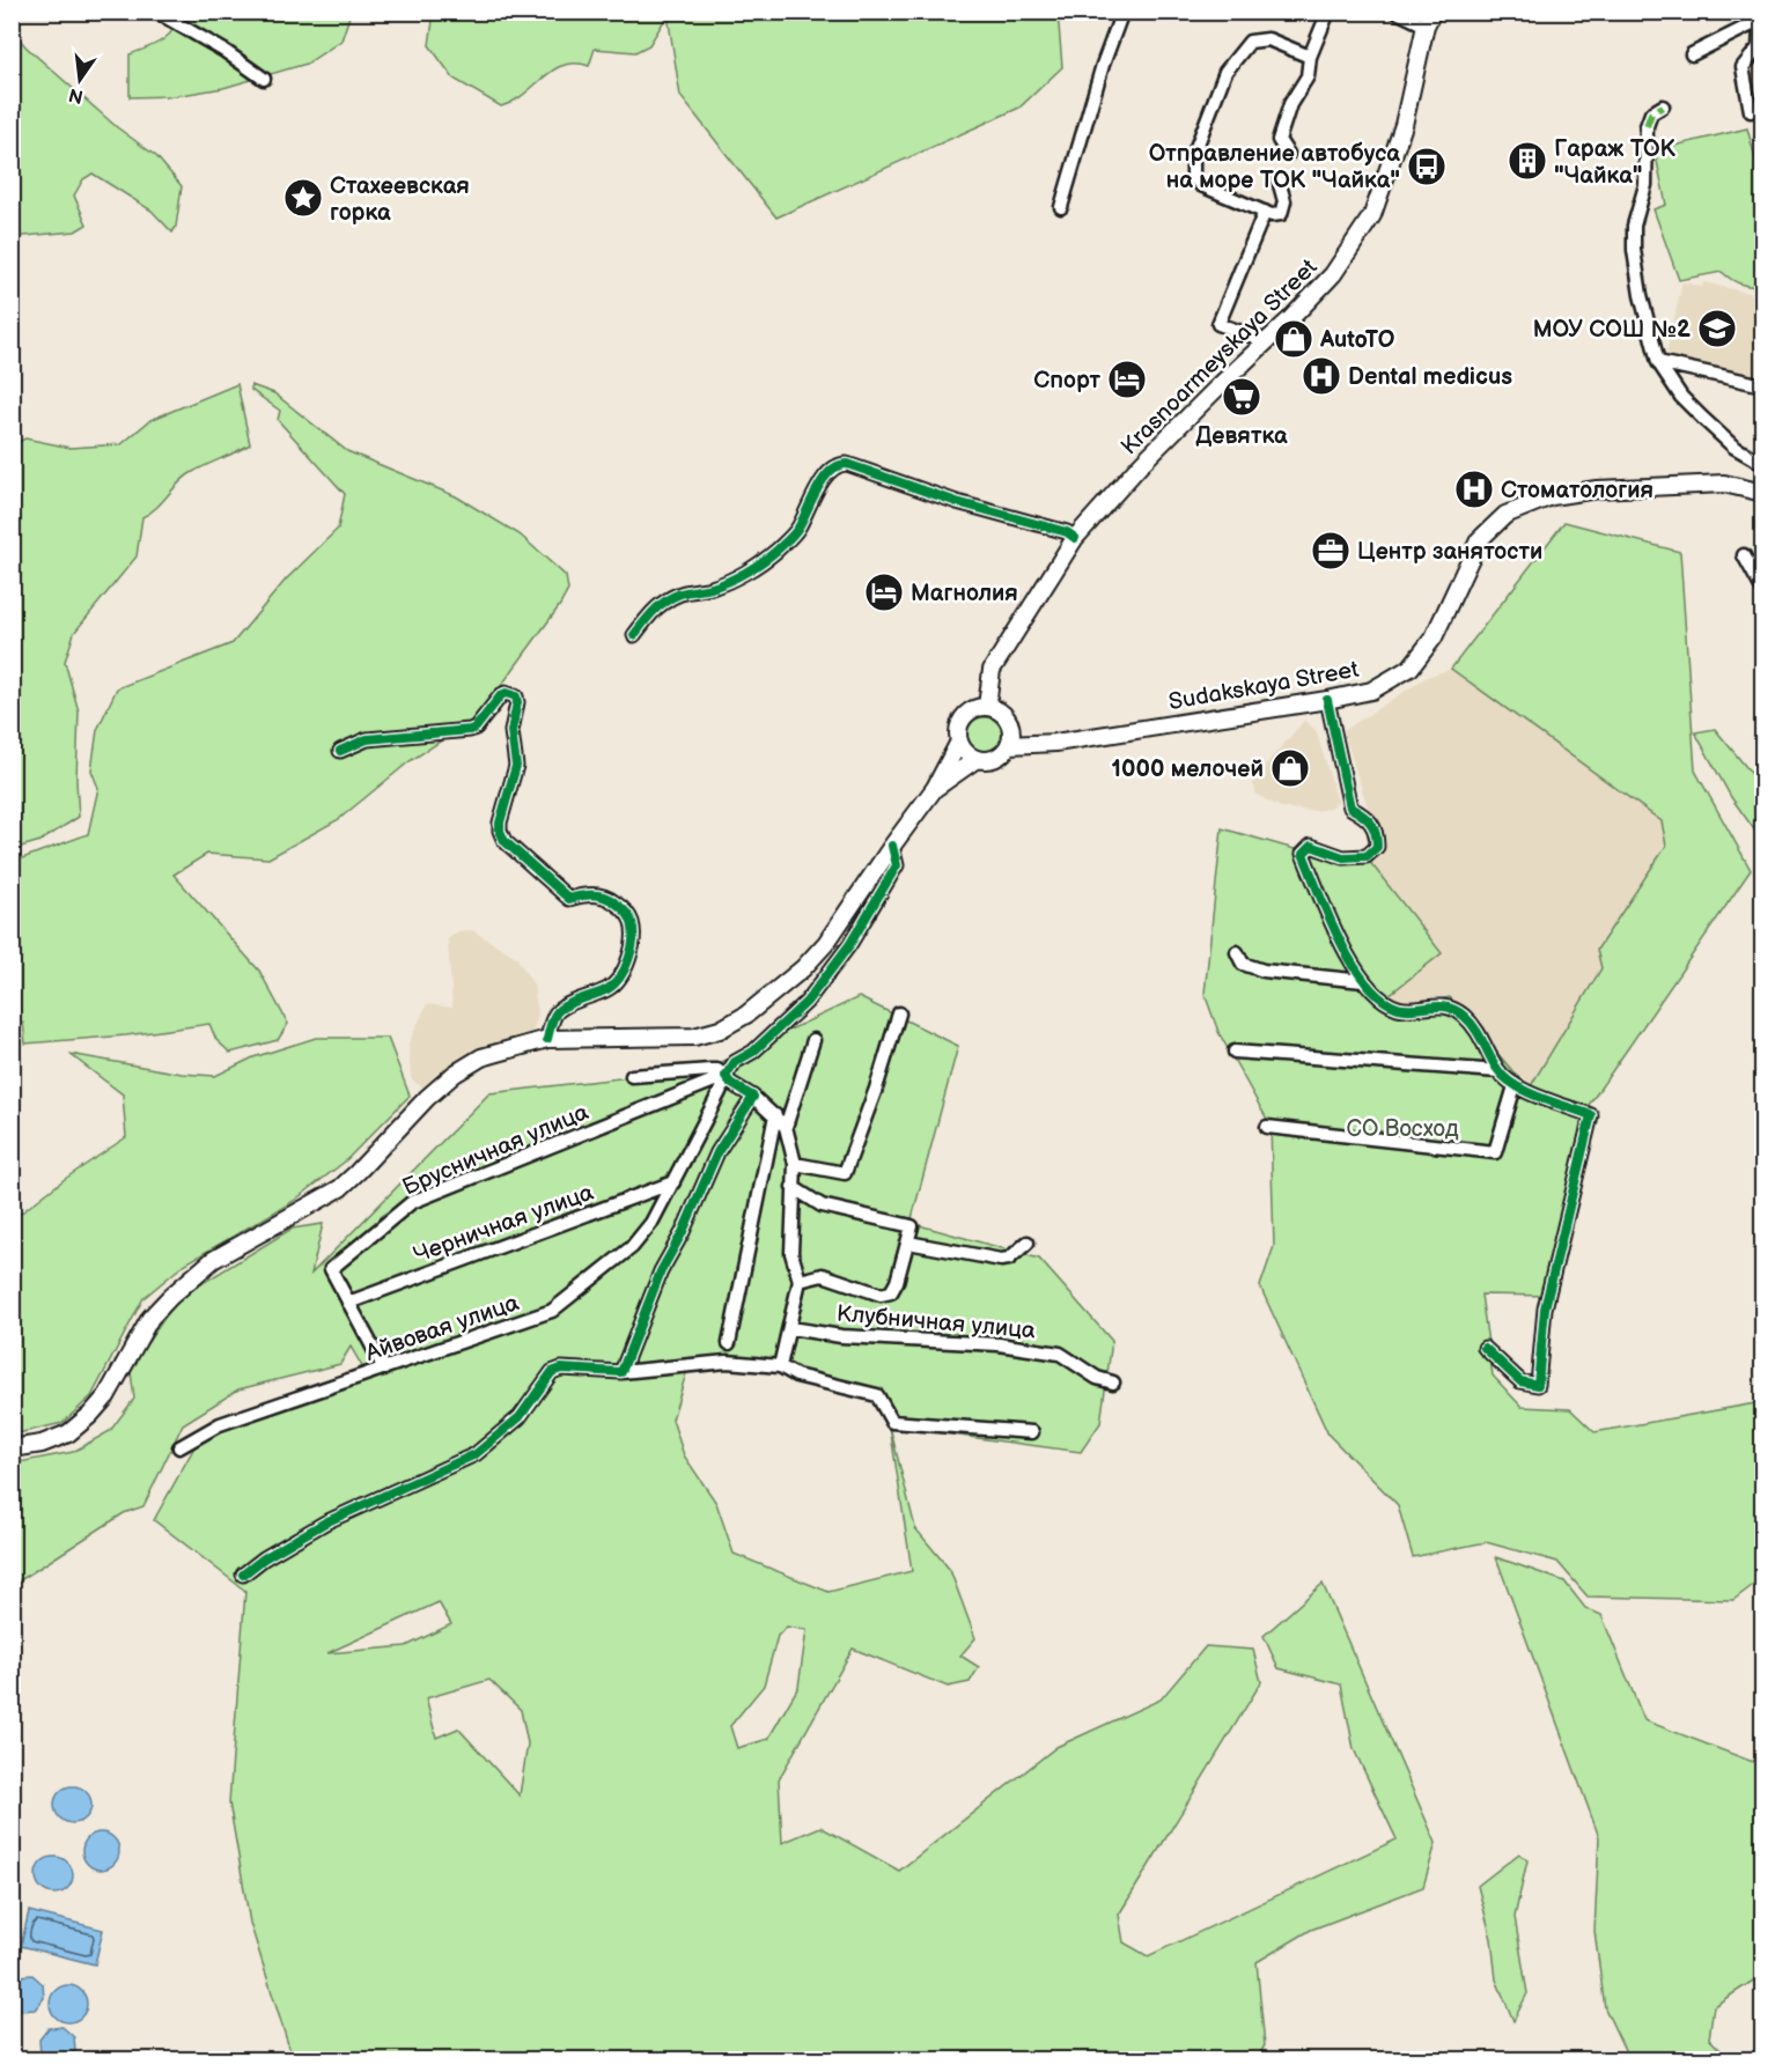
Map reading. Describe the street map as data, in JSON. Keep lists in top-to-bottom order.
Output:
{
  "streets": {
    "main road": ["Krasnoarmeyskaya Street", "Sudakskaya Street"],
    "street": [
      "Брусничная улица",
      "Черничная улица",
      "Клубничная улица",
      "Айвовая улица"
    ]
  },
  "crossings": [
    ["Krasnoarmeyskaya Street", "Sudakskaya Street"],
    ["Брусничная улица", "Черничная улица"],
    ["Брусничная улица", "Айвовая улица"],
    ["Черничная улица", "Айвовая улица"]
  ],
  "parks": ["СО Восход"],
  "places": {
    "building": ["Гараж ТОК \"Чайка\""],
    "bus stop": ["Отправление автобуса на море ТОК \"Чайка\""],
    "place": ["Стахеевская горка"],
    "school or university": ["МОУ СОШ №2"],
    "shop": ["AutoTO", "1000 мелочей"],
    "hospital": ["Dental medicus", "Стоматология"],
    "hotel": ["Спорт", "Магнолия"],
    "supermarket": ["Девятка"],
    "office": ["Центр занятости"]
  },
  "north": "bottom"
}
